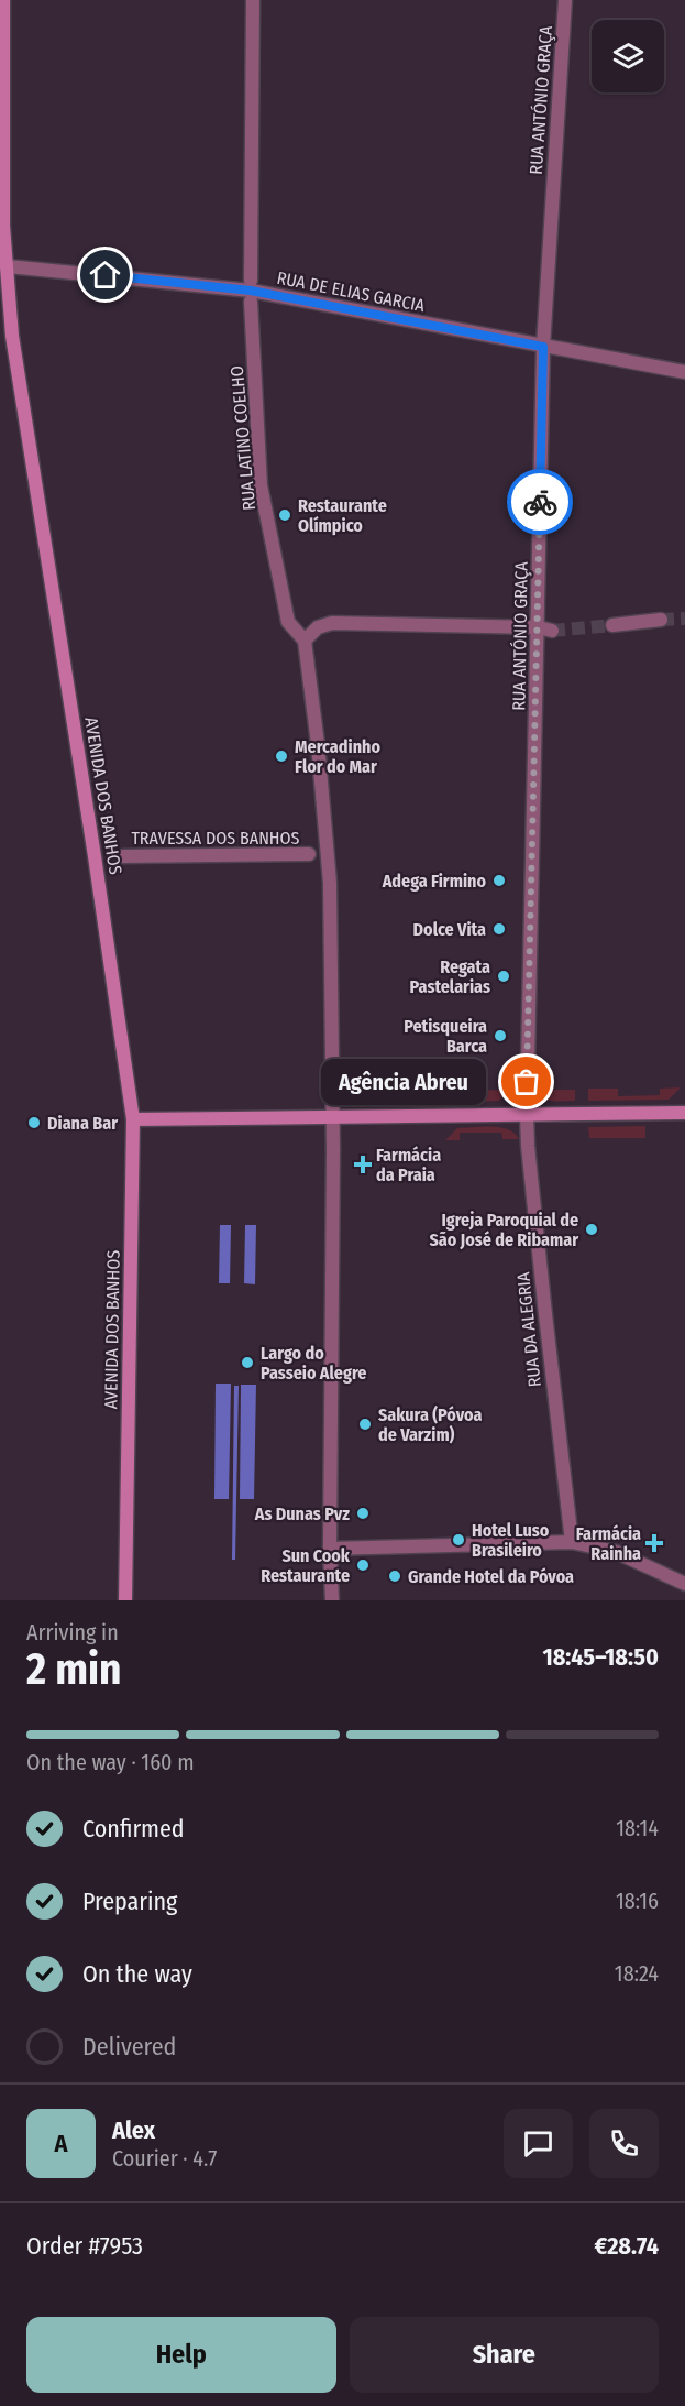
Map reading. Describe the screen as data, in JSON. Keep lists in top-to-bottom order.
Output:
{
  "streets": {
    "main road": ["AVENIDA DOS BANHOS"],
    "street": [
      "RUA ANTÓNIO GRAÇA",
      "RUA DE ELIAS GARCIA",
      "RUA LATINO COELHO",
      "TRAVESSA DOS BANHOS",
      "RUA DA ALEGRIA"
    ]
  },
  "crossings": [
    ["RUA ANTÓNIO GRAÇA", "RUA DE ELIAS GARCIA"],
    ["RUA ANTÓNIO GRAÇA", "RUA DA ALEGRIA"],
    ["RUA DE ELIAS GARCIA", "AVENIDA DOS BANHOS"]
  ],
  "places": {
    "other": [
      "Restaurante Olímpico",
      "Mercadinho Flor do Mar",
      "Adega Firmino",
      "Dolce Vita",
      "Regata Pastelarias",
      "Petisqueira Barca",
      "Agência Abreu",
      "Diana Bar",
      "Igreja Paroquial de São José de Ribamar",
      "Largo do Passeio Alegre",
      "Sakura (Póvoa de Varzim)",
      "As Dunas Pvz",
      "Hotel Luso Brasileiro",
      "Sun Cook Restaurante",
      "Grande Hotel da Póvoa"
    ],
    "health": ["Farmácia da Praia", "Farmácia Rainha"]
  },
  "page": {
    "bubble": "Agência Abreu",
    "heading": ["2 min", "Arriving in", "18:45–18:50"],
    "panel": [
      "Alex",
      "Courier · 4.7",
      "Order #7953",
      "€28.74"
    ],
    "bar": "On the way · 160 m",
    "list": [
      ["Confirmed", "18:14"],
      ["Preparing", "18:16"],
      ["On the way", "18:24"],
      "Delivered"
    ],
    "round": "A",
    "buttons": ["Help", "Share"]
  }
}
